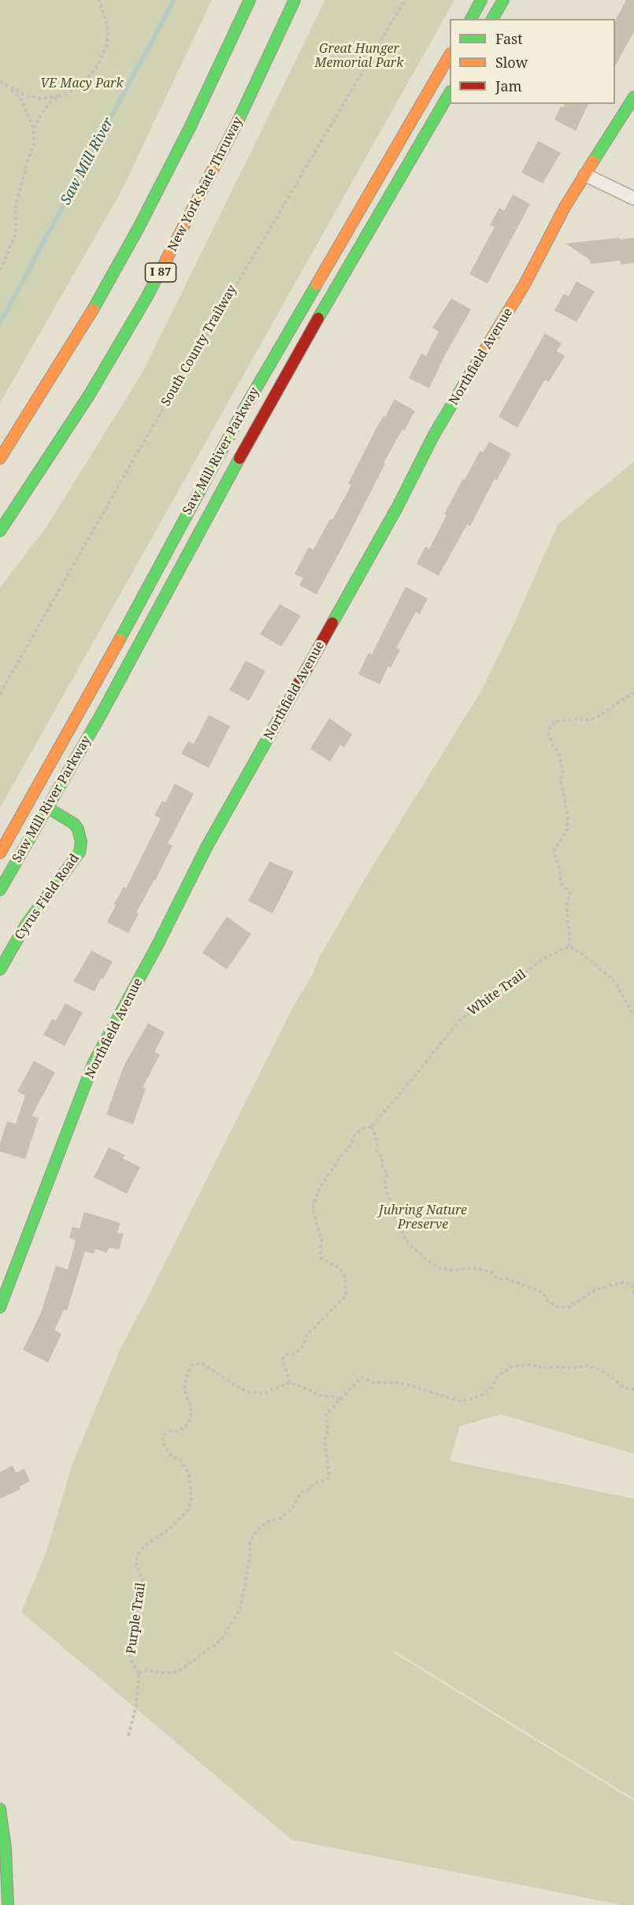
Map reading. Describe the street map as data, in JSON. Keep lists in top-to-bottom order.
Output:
{
  "streets": {
    "main road": [
      "New York State Thruway",
      "I 87",
      "Northfield Avenue",
      "Saw Mill River Parkway",
      "Cyrus Field Road"
    ],
    "path": ["South County Trailway", "White Trail", "Purple Trail"]
  },
  "crossings": [
    ["Saw Mill River Parkway", "Cyrus Field Road"]
  ],
  "water": ["Saw Mill River"],
  "parks": ["Great Hunger Memorial Park", "VE Macy Park", "Juhring Nature Preserve"],
  "legend": ["Fast", "Slow", "Jam"]
}
